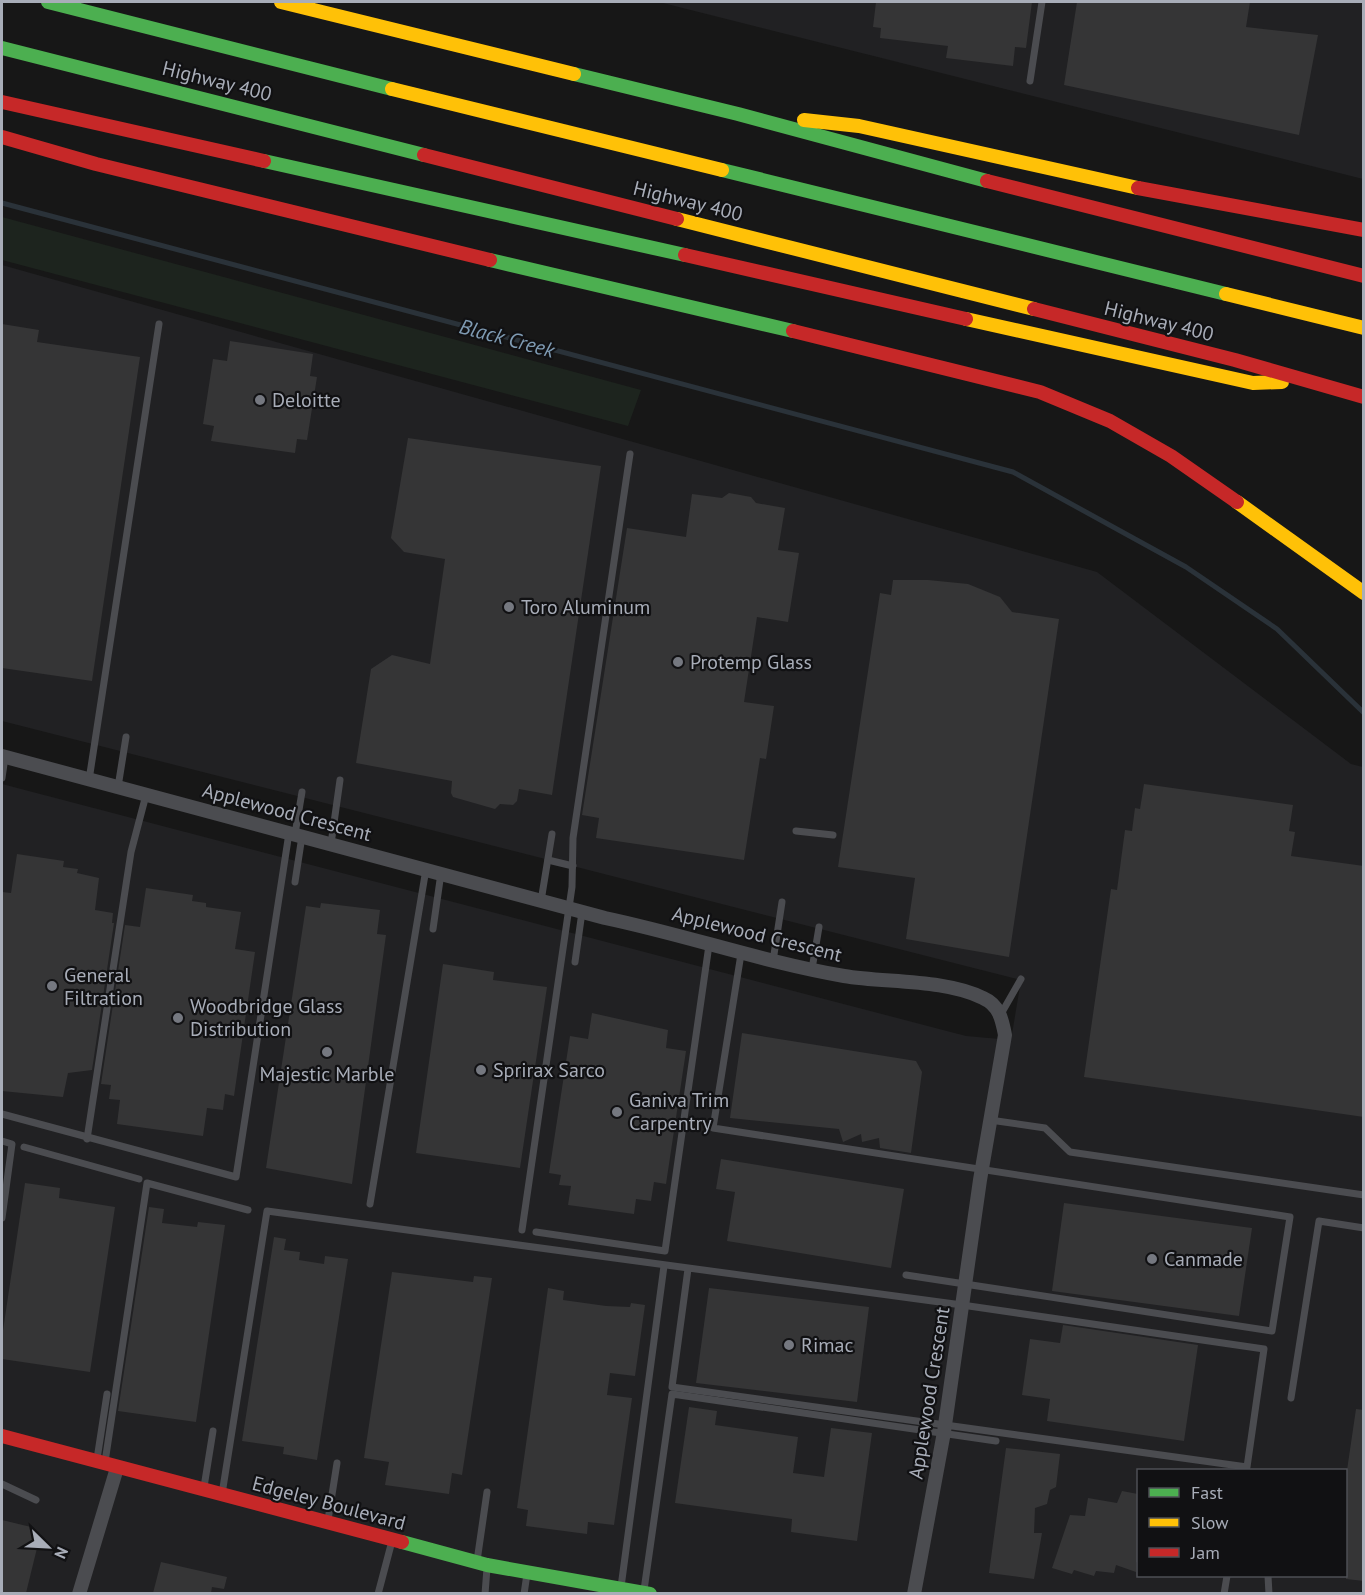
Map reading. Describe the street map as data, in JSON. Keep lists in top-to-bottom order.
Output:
{
  "streets": {
    "main road": ["Highway 400", "Edgeley Boulevard"],
    "street": ["Applewood Crescent"]
  },
  "water": ["Black Creek"],
  "places": [
    "Deloitte",
    "Toro Aluminum",
    "Protemp Glass",
    "General Filtration",
    "Woodbridge Glass Distribution",
    "Majestic Marble",
    "Sprirax Sarco",
    "Ganiva Trim Carpentry",
    "Canmade",
    "Rimac"
  ],
  "legend": ["Fast", "Slow", "Jam"],
  "north": "bottom right"
}
